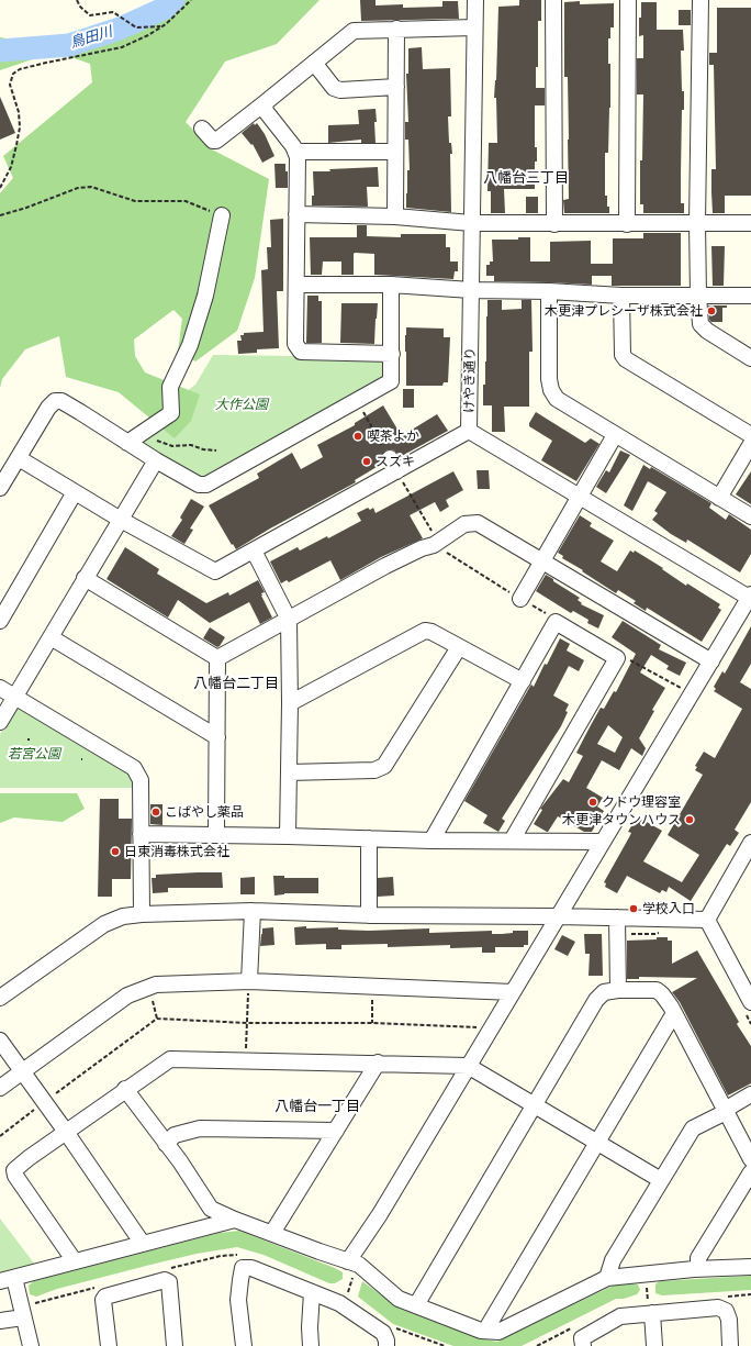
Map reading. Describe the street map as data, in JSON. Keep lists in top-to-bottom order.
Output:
{
  "streets": {
    "street": ["けやき通り"]
  },
  "districts": ["八幡台三丁目", "八幡台二丁目", "八幡台一丁目"],
  "water": ["鳥田川"],
  "parks": ["大作公園", "若宮公園"],
  "places": [
    "木更津プレシーザ株式会社",
    "喫茶よか",
    "スズキ",
    "クドウ理容室",
    "こばやし薬品",
    "木更津タウンハウス",
    "日東消毒株式会社",
    "学校入口"
  ]
}
